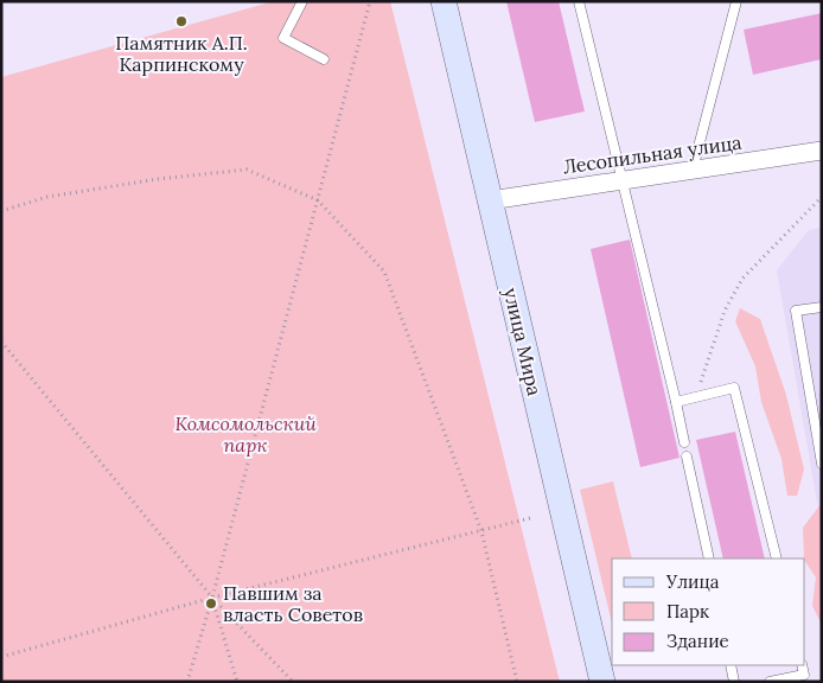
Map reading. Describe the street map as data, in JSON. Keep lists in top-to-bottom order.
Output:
{
  "streets": {
    "main road": ["улица Мира"],
    "street": ["Лесопильная улица"]
  },
  "crossings": [
    ["Лесопильная улица", "улица Мира"]
  ],
  "parks": ["Комсомольский парк"],
  "places": ["Памятник А.П. Карпинскому", "Павшим за власть Советов"],
  "legend": ["Улица", "Парк", "Здание"]
}
